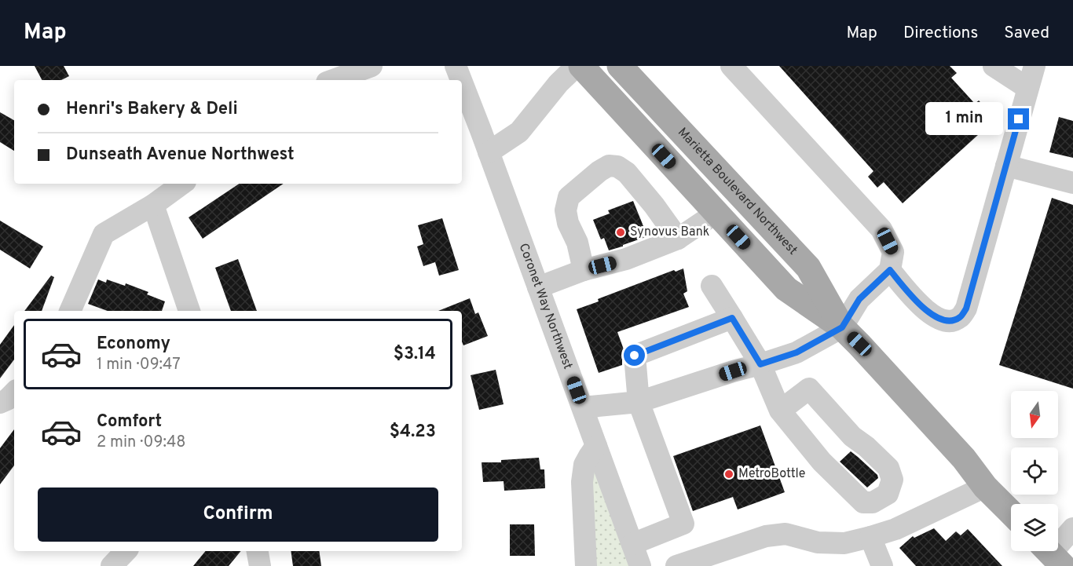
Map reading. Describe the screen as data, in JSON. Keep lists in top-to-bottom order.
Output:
{
  "streets": {
    "main road": ["Marietta Boulevard Northwest"],
    "street": ["Coronet Way Northwest"]
  },
  "places": ["Synovus Bank", "MetroBottle"],
  "north": "bottom",
  "page": {
    "header": "Map",
    "nav": ["Map", "Directions", "Saved"],
    "banner": ["Henri's Bakery & Deli", "Dunseath Avenue Northwest"],
    "bubble": "1 min",
    "list": [
      {
        "name": "Economy",
        "note": "1 min · 09:47",
        "value": "$3.14"
      },
      {
        "name": "Comfort",
        "note": "2 min · 09:48",
        "value": "$4.23"
      }
    ],
    "buttons": "Confirm"
  }
}
